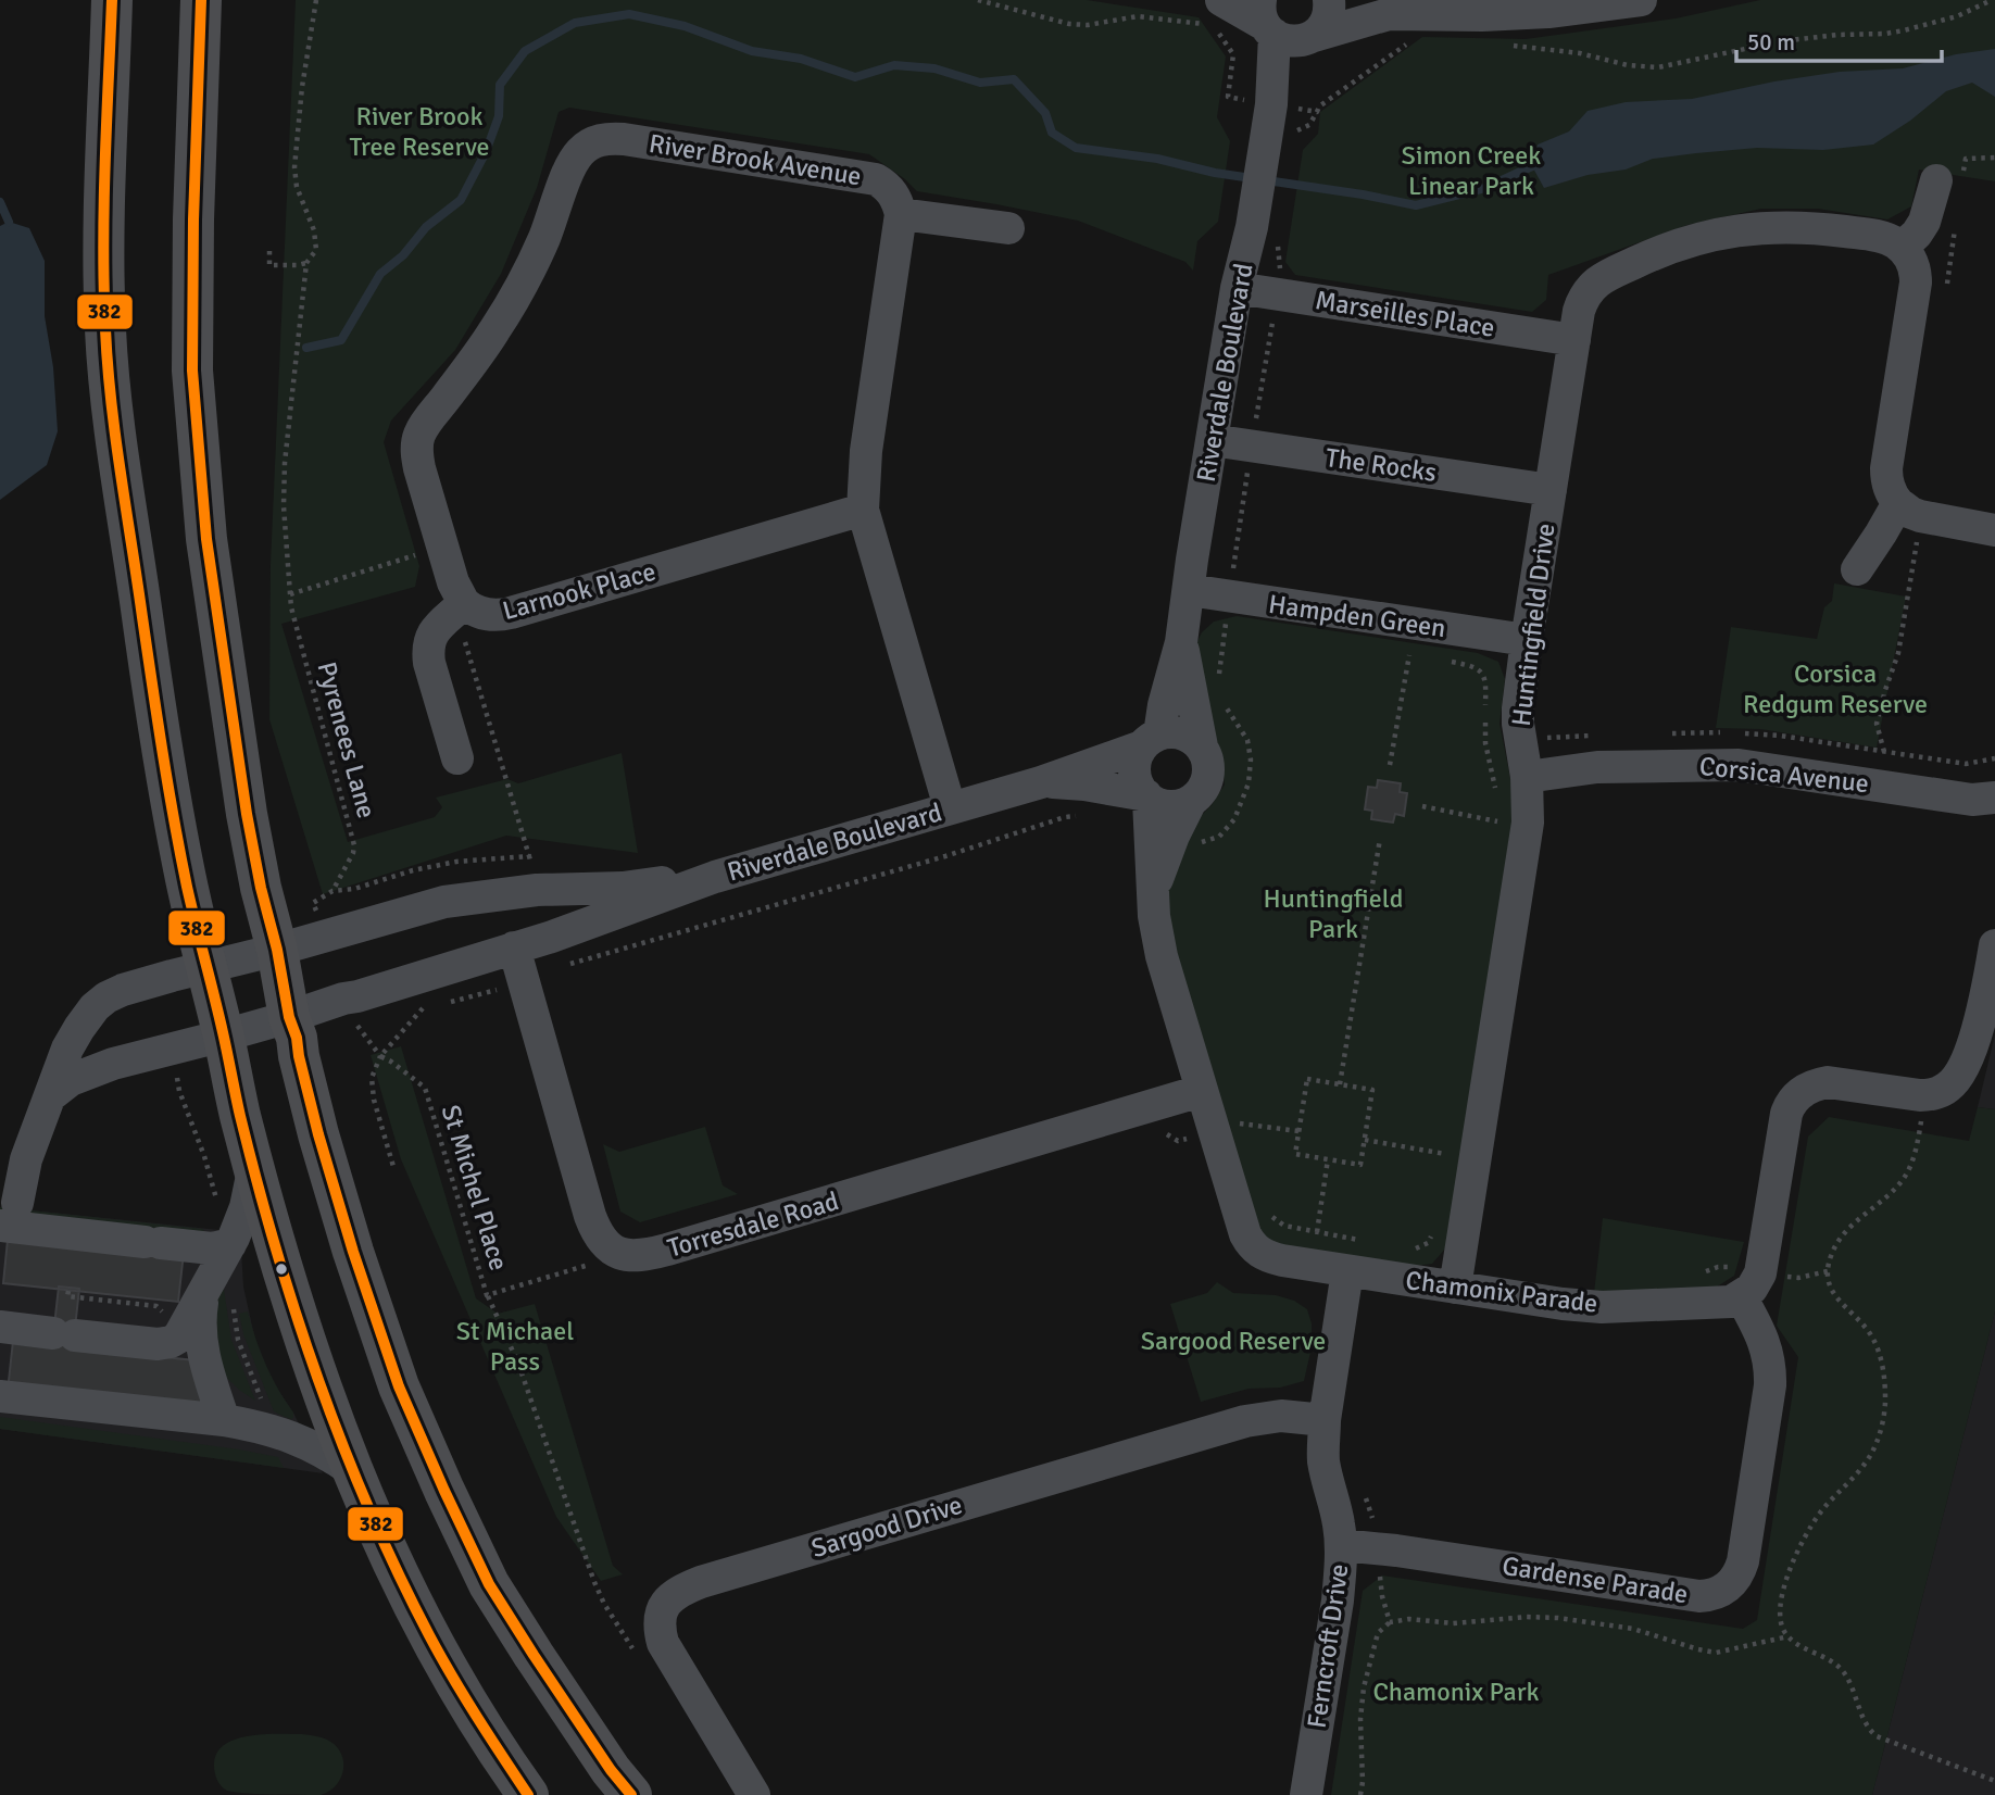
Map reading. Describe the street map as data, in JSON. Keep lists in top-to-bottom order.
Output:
{
  "streets": {
    "street": [
      "River Brook Avenue",
      "Marseilles Place",
      "Riverdale Boulevard",
      "The Rocks",
      "Larnook Place",
      "Hampden Green",
      "Huntingfield Drive",
      "Corsica Avenue",
      "Torresdale Road",
      "Chamonix Parade",
      "Sargood Drive",
      "Gardense Parade",
      "Ferncroft Drive"
    ],
    "path": ["Pyrenees Lane", "St Michel Place"]
  },
  "crossings": [
    ["River Brook Avenue", "Larnook Place"],
    ["Marseilles Place", "Riverdale Boulevard"],
    ["Marseilles Place", "Huntingfield Drive"],
    ["Riverdale Boulevard", "The Rocks"],
    ["Riverdale Boulevard", "Hampden Green"],
    ["Riverdale Boulevard", "Chamonix Parade"],
    ["The Rocks", "Huntingfield Drive"],
    ["Hampden Green", "Huntingfield Drive"],
    ["Huntingfield Drive", "Corsica Avenue"],
    ["Huntingfield Drive", "Chamonix Parade"],
    ["St Michel Place", "Torresdale Road"],
    ["Torresdale Road", "Chamonix Parade"],
    ["Chamonix Parade", "Gardense Parade"],
    ["Chamonix Parade", "Ferncroft Drive"],
    ["Sargood Drive", "Ferncroft Drive"],
    ["Gardense Parade", "Ferncroft Drive"]
  ],
  "parks": [
    "River Brook Tree Reserve",
    "Simon Creek Linear Park",
    "Corsica Redgum Reserve",
    "Huntingfield Park",
    "St Michael Pass",
    "Sargood Reserve",
    "Chamonix Park"
  ],
  "lines": ["transit line 382"],
  "scale_bar": "50 m"
}
